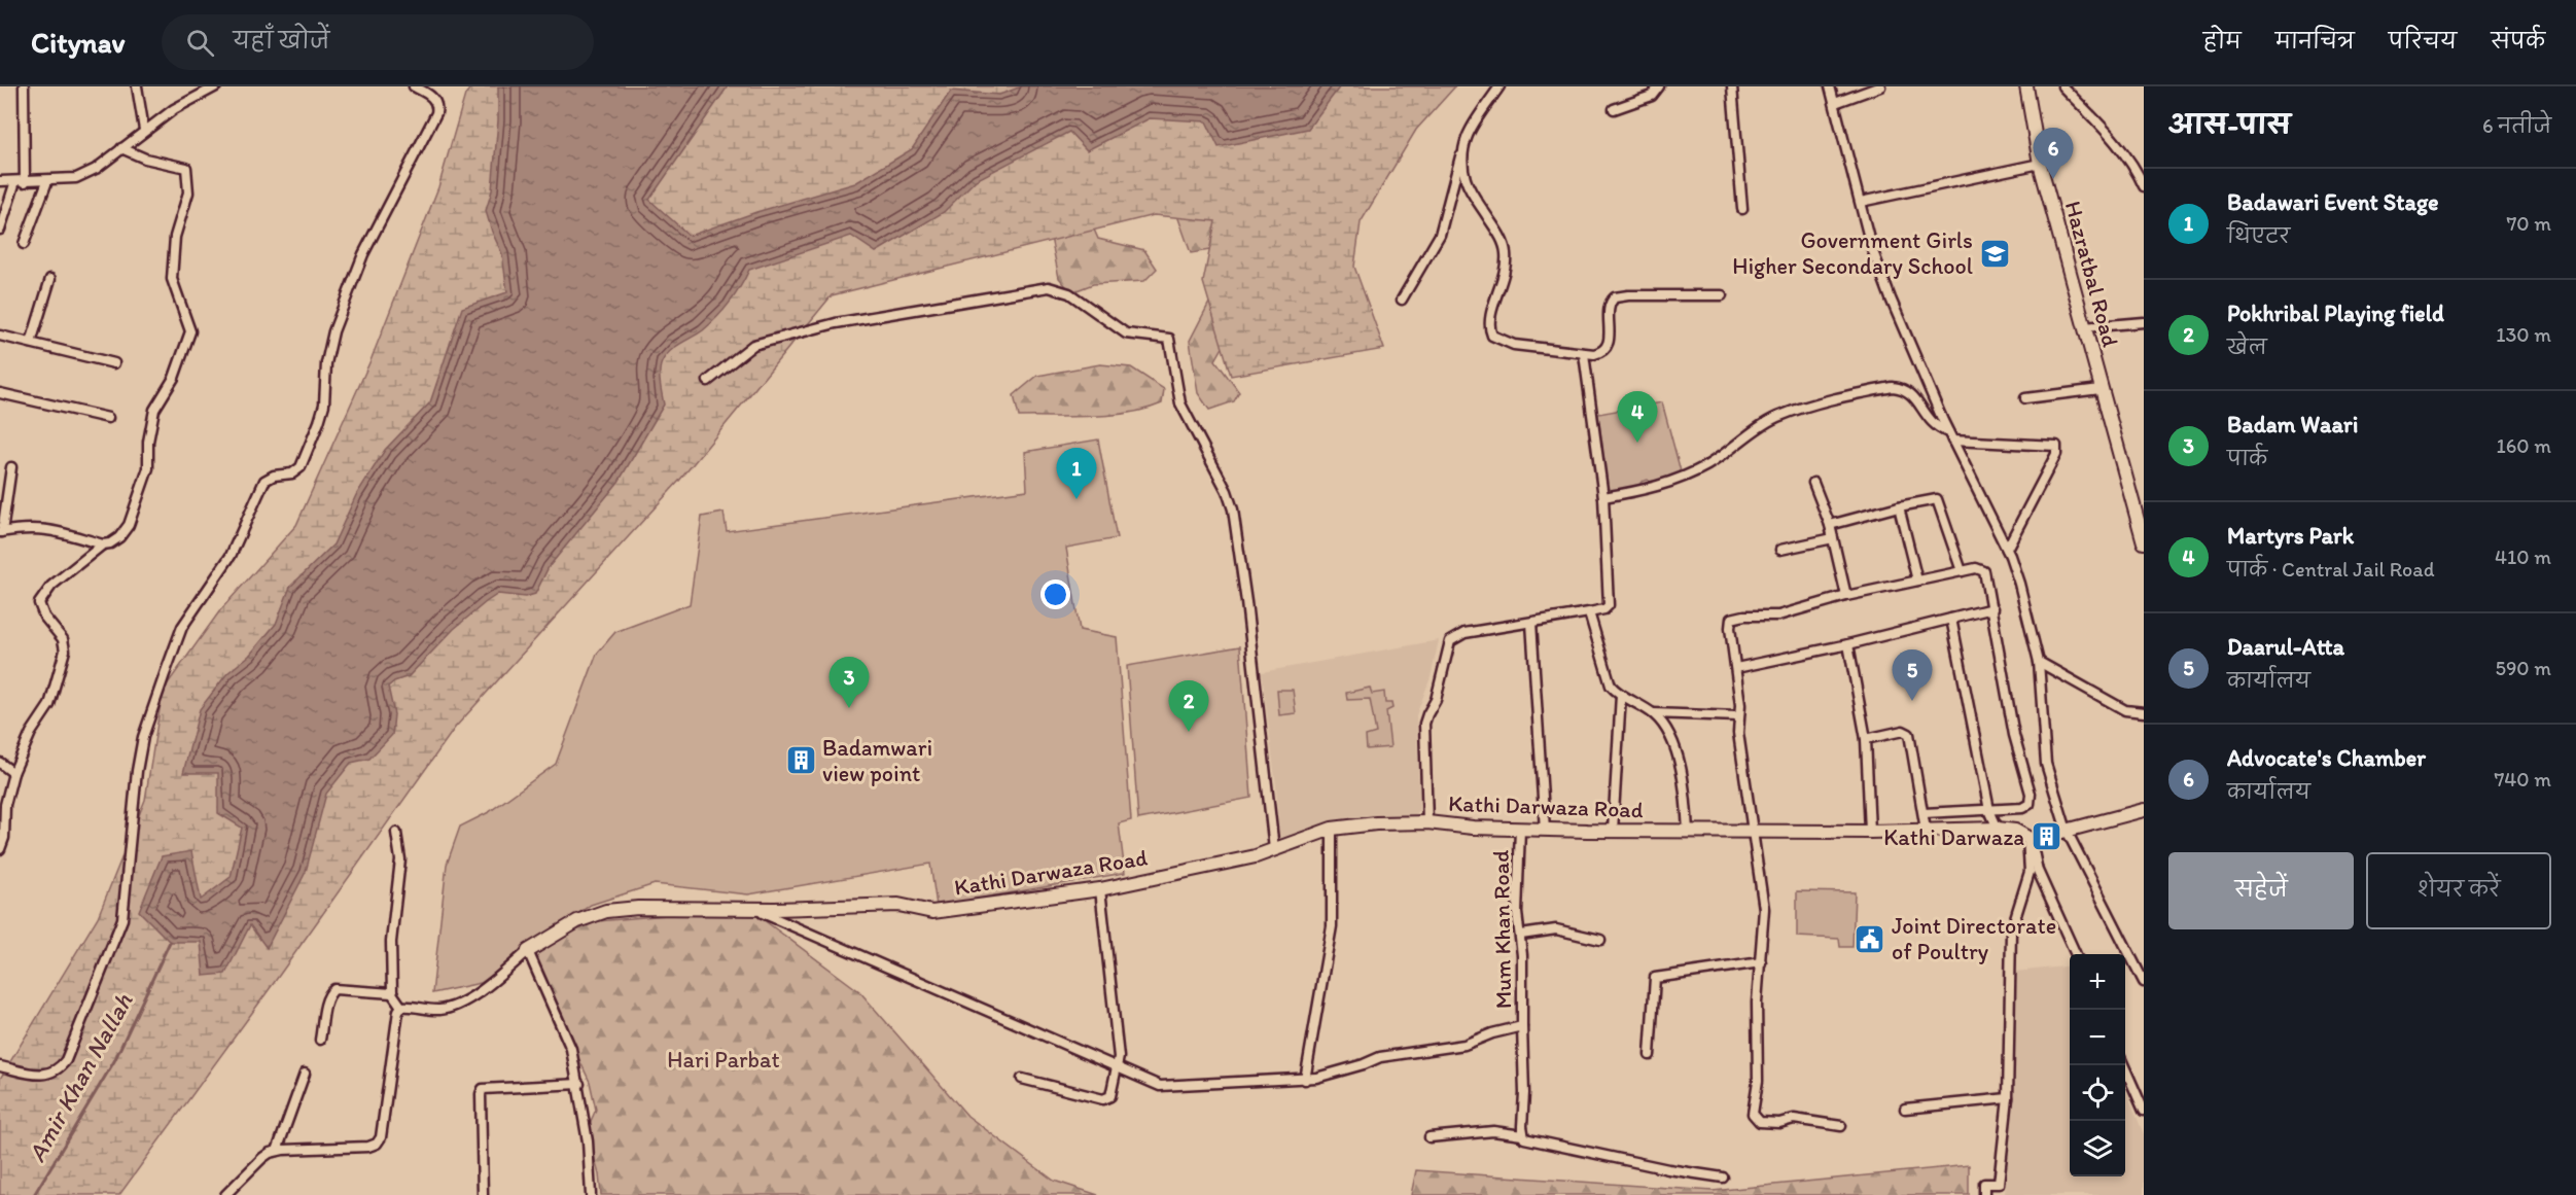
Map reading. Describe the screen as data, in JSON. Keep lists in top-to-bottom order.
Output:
{
  "streets": {
    "street": ["Hazratbal Road", "Kathi Darwaza Road", "Mum Khan Road"]
  },
  "crossings": [
    ["Kathi Darwaza Road", "Mum Khan Road"]
  ],
  "water": ["Amir Khan Nallah"],
  "parks": ["Hari Parbat"],
  "places": {
    "school or university": ["Government Girls Higher Secondary School"],
    "building": ["Badamwari view point", "Kathi Darwaza"],
    "public building": ["Joint Directorate of Poultry"]
  },
  "page": {
    "header": "Citynav",
    "search": "यहाँ खोजें",
    "nav": [
      "होम",
      "मानचित्र",
      "परिचय",
      "संपर्क"
    ],
    "heading": ["आस-पास", "6 नतीजे"],
    "pins": [
      "6",
      "4",
      "1",
      "5",
      "3",
      "2"
    ],
    "list": [
      {
        "mark": "1",
        "name": "Badawari Event Stage",
        "note": "थिएटर",
        "value": "70 m"
      },
      {
        "mark": "2",
        "name": "Pokhribal Playing field",
        "note": "खेल",
        "value": "130 m"
      },
      {
        "mark": "3",
        "name": "Badam Waari",
        "note": "पार्क",
        "value": "160 m"
      },
      {
        "mark": "4",
        "name": "Martyrs Park",
        "note": "पार्क · Central Jail Road",
        "value": "410 m"
      },
      {
        "mark": "5",
        "name": "Daarul-Atta",
        "note": "कार्यालय",
        "value": "590 m"
      },
      {
        "mark": "6",
        "name": "Advocate's Chamber",
        "note": "कार्यालय",
        "value": "740 m"
      }
    ],
    "buttons": ["सहेजें", "शेयर करें"],
    "map_buttons": ["+", "−"]
  }
}
